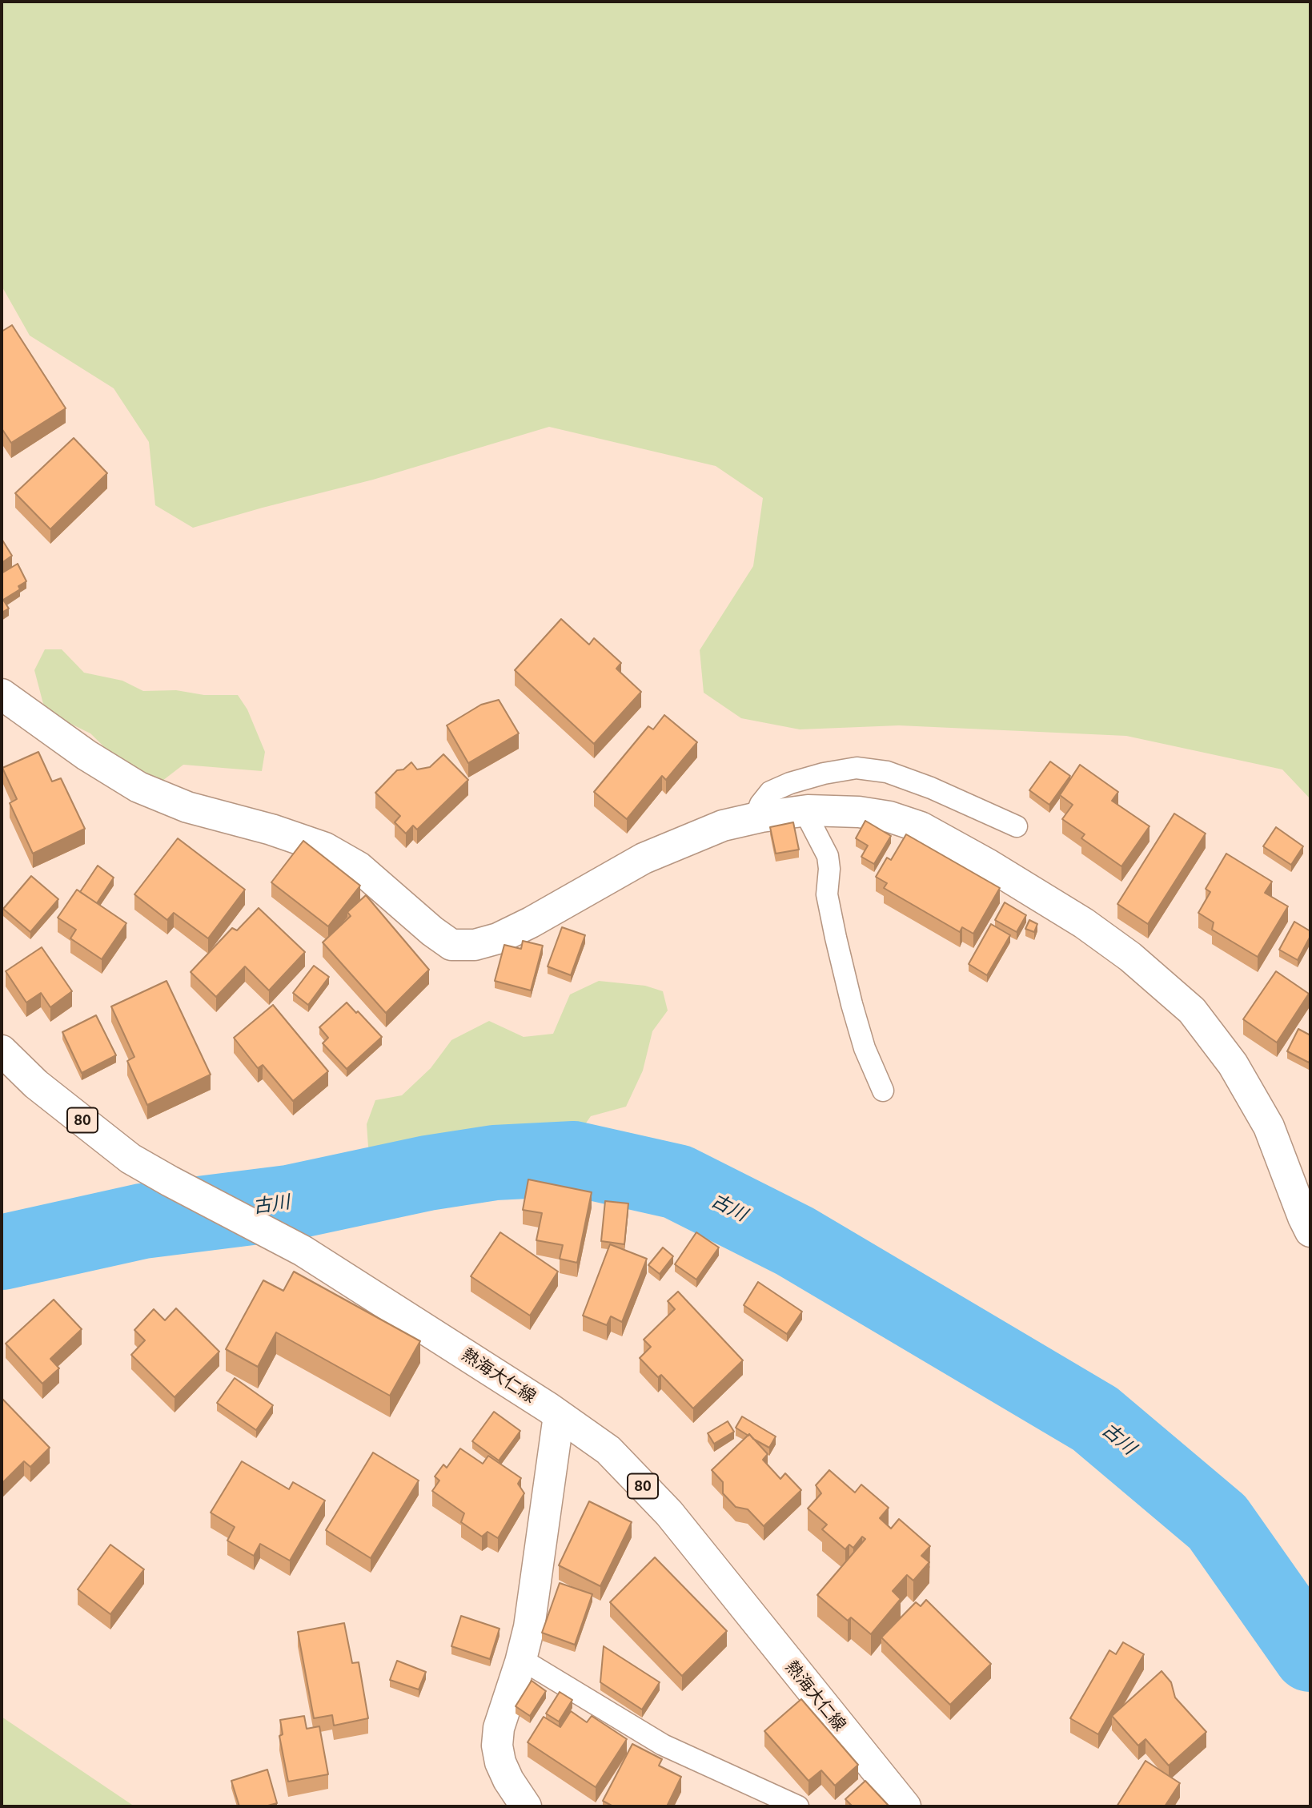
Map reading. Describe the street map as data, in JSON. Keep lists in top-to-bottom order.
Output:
{
  "streets": {
    "street": ["80", "熱海大仁線"]
  },
  "water": ["古川"]
}
